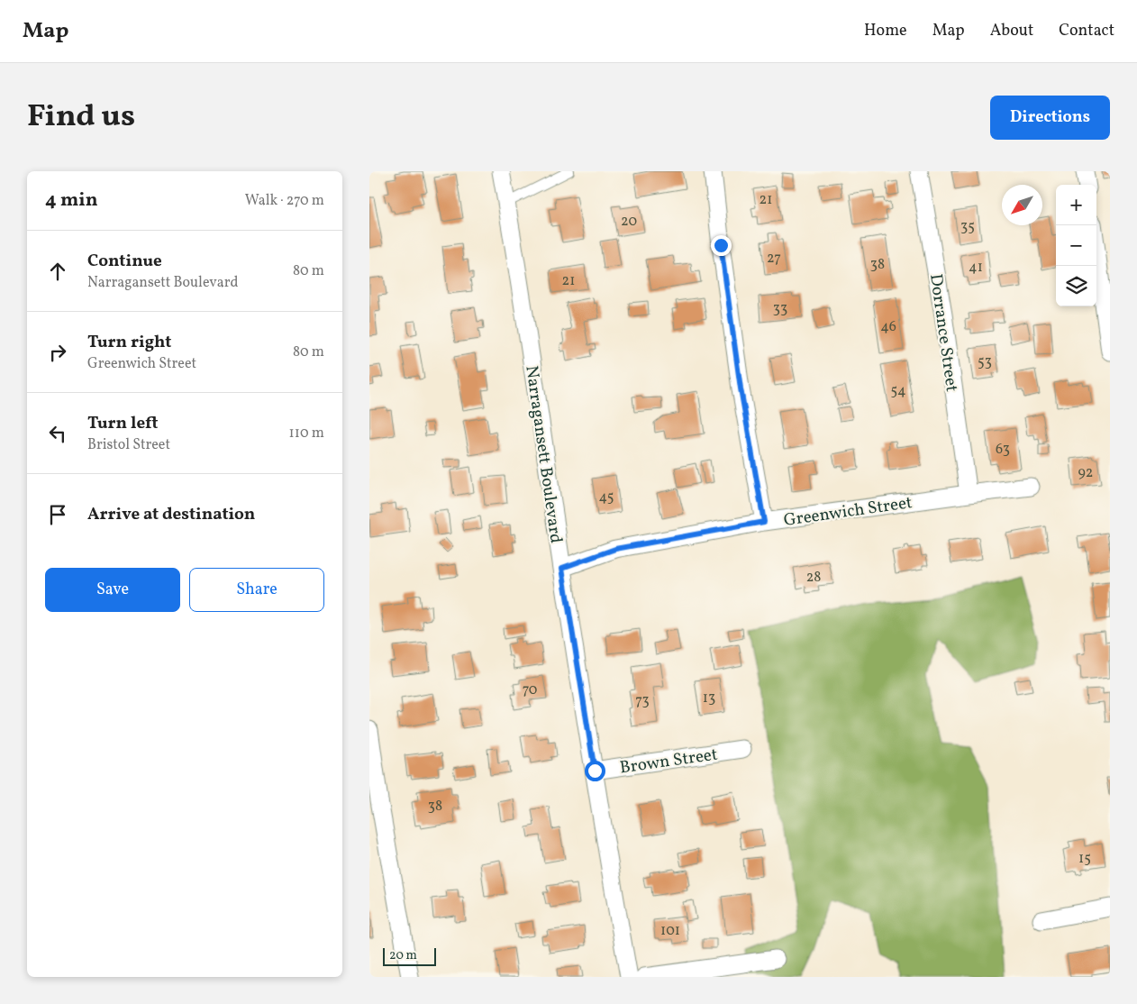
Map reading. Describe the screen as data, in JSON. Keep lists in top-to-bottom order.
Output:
{
  "streets": {
    "street": [
      "Dorrance Street",
      "Narragansett Boulevard",
      "Greenwich Street",
      "Brown Street"
    ]
  },
  "crossings": [
    ["Dorrance Street", "Greenwich Street"],
    ["Narragansett Boulevard", "Greenwich Street"],
    ["Narragansett Boulevard", "Brown Street"]
  ],
  "house_numbers": [
    "21",
    "20",
    "35",
    "27",
    "38",
    "41",
    "21",
    "33",
    "46",
    "53",
    "54",
    "63",
    "92",
    "45",
    "28",
    "70",
    "13",
    "73",
    "38",
    "15",
    "101"
  ],
  "scale_bar": "20 m",
  "north": "bottom left",
  "page": {
    "header": "Map",
    "nav": [
      "Home",
      "Map",
      "About",
      "Contact"
    ],
    "title": "Find us",
    "buttons": [
      "Directions",
      ["Save", "Share"]
    ],
    "heading": ["4 min", "Walk · 270 m"],
    "map_buttons": ["+", "−"],
    "list": [
      ["Continue", "Narragansett Boulevard", "80 m"],
      ["Turn right", "Greenwich Street", "80 m"],
      ["Turn left", "Bristol Street", "110 m"],
      "Arrive at destination"
    ],
    "scale": "20 m"
  }
}
